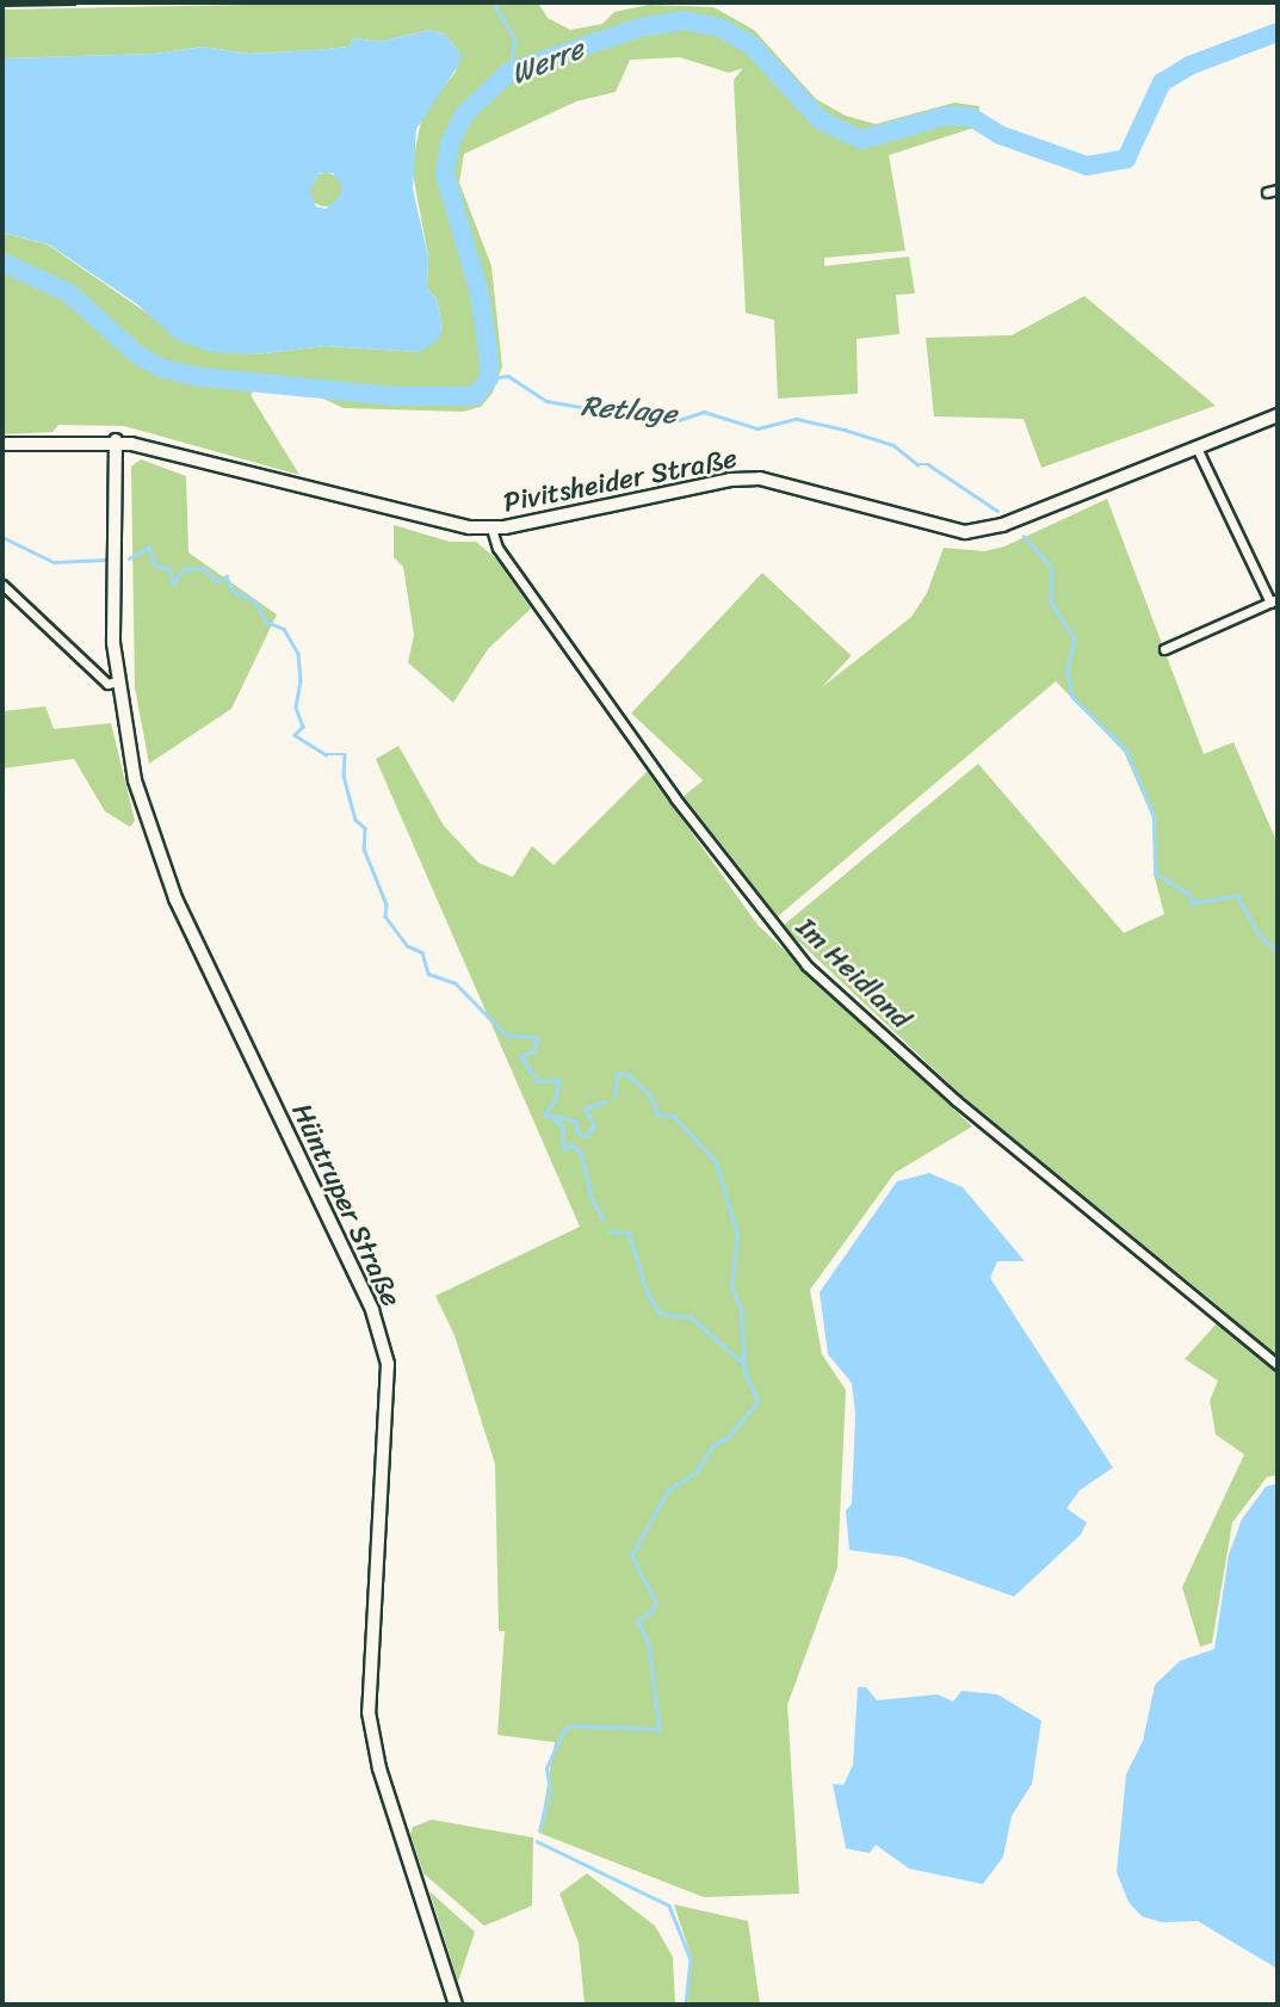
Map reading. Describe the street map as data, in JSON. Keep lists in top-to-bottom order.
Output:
{
  "streets": {
    "street": ["Pivitsheider Straße", "Im Heidland", "Hüntruper Straße"]
  },
  "crossings": [
    ["Pivitsheider Straße", "Im Heidland"],
    ["Pivitsheider Straße", "Hüntruper Straße"]
  ],
  "water": ["Werre", "Retlage"]
}
